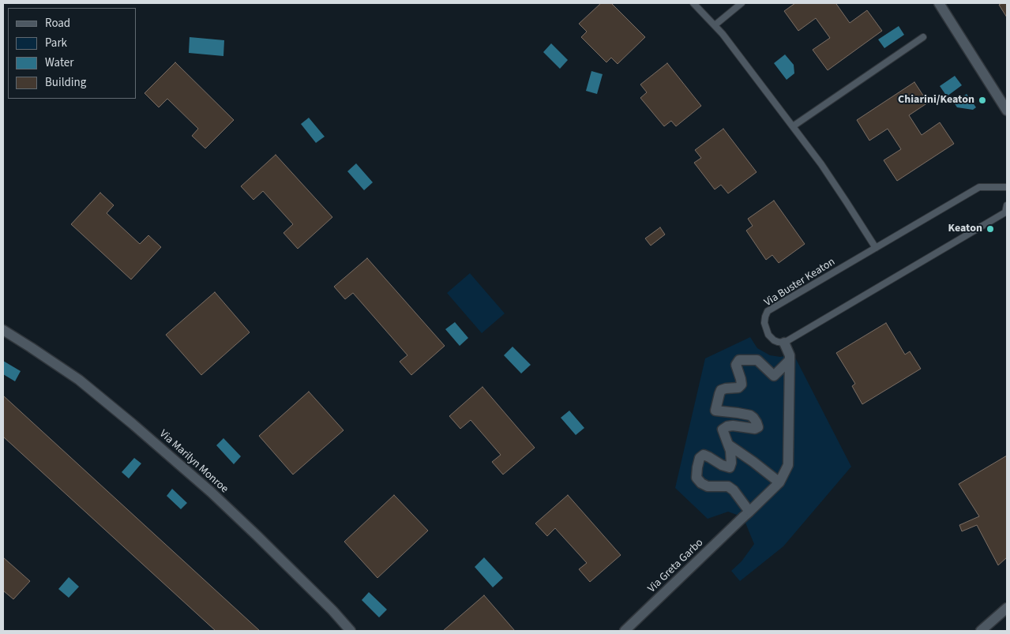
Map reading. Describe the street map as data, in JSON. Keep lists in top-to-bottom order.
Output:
{
  "streets": {
    "street": ["Via Marilyn Monroe", "Via Greta Garbo"],
    "lane": ["Via Buster Keaton"]
  },
  "crossings": [
    ["Via Buster Keaton", "Via Greta Garbo"]
  ],
  "places": ["Chiarini/Keaton", "Keaton"],
  "legend": [
    "Road",
    "Park",
    "Water",
    "Building"
  ]
}
